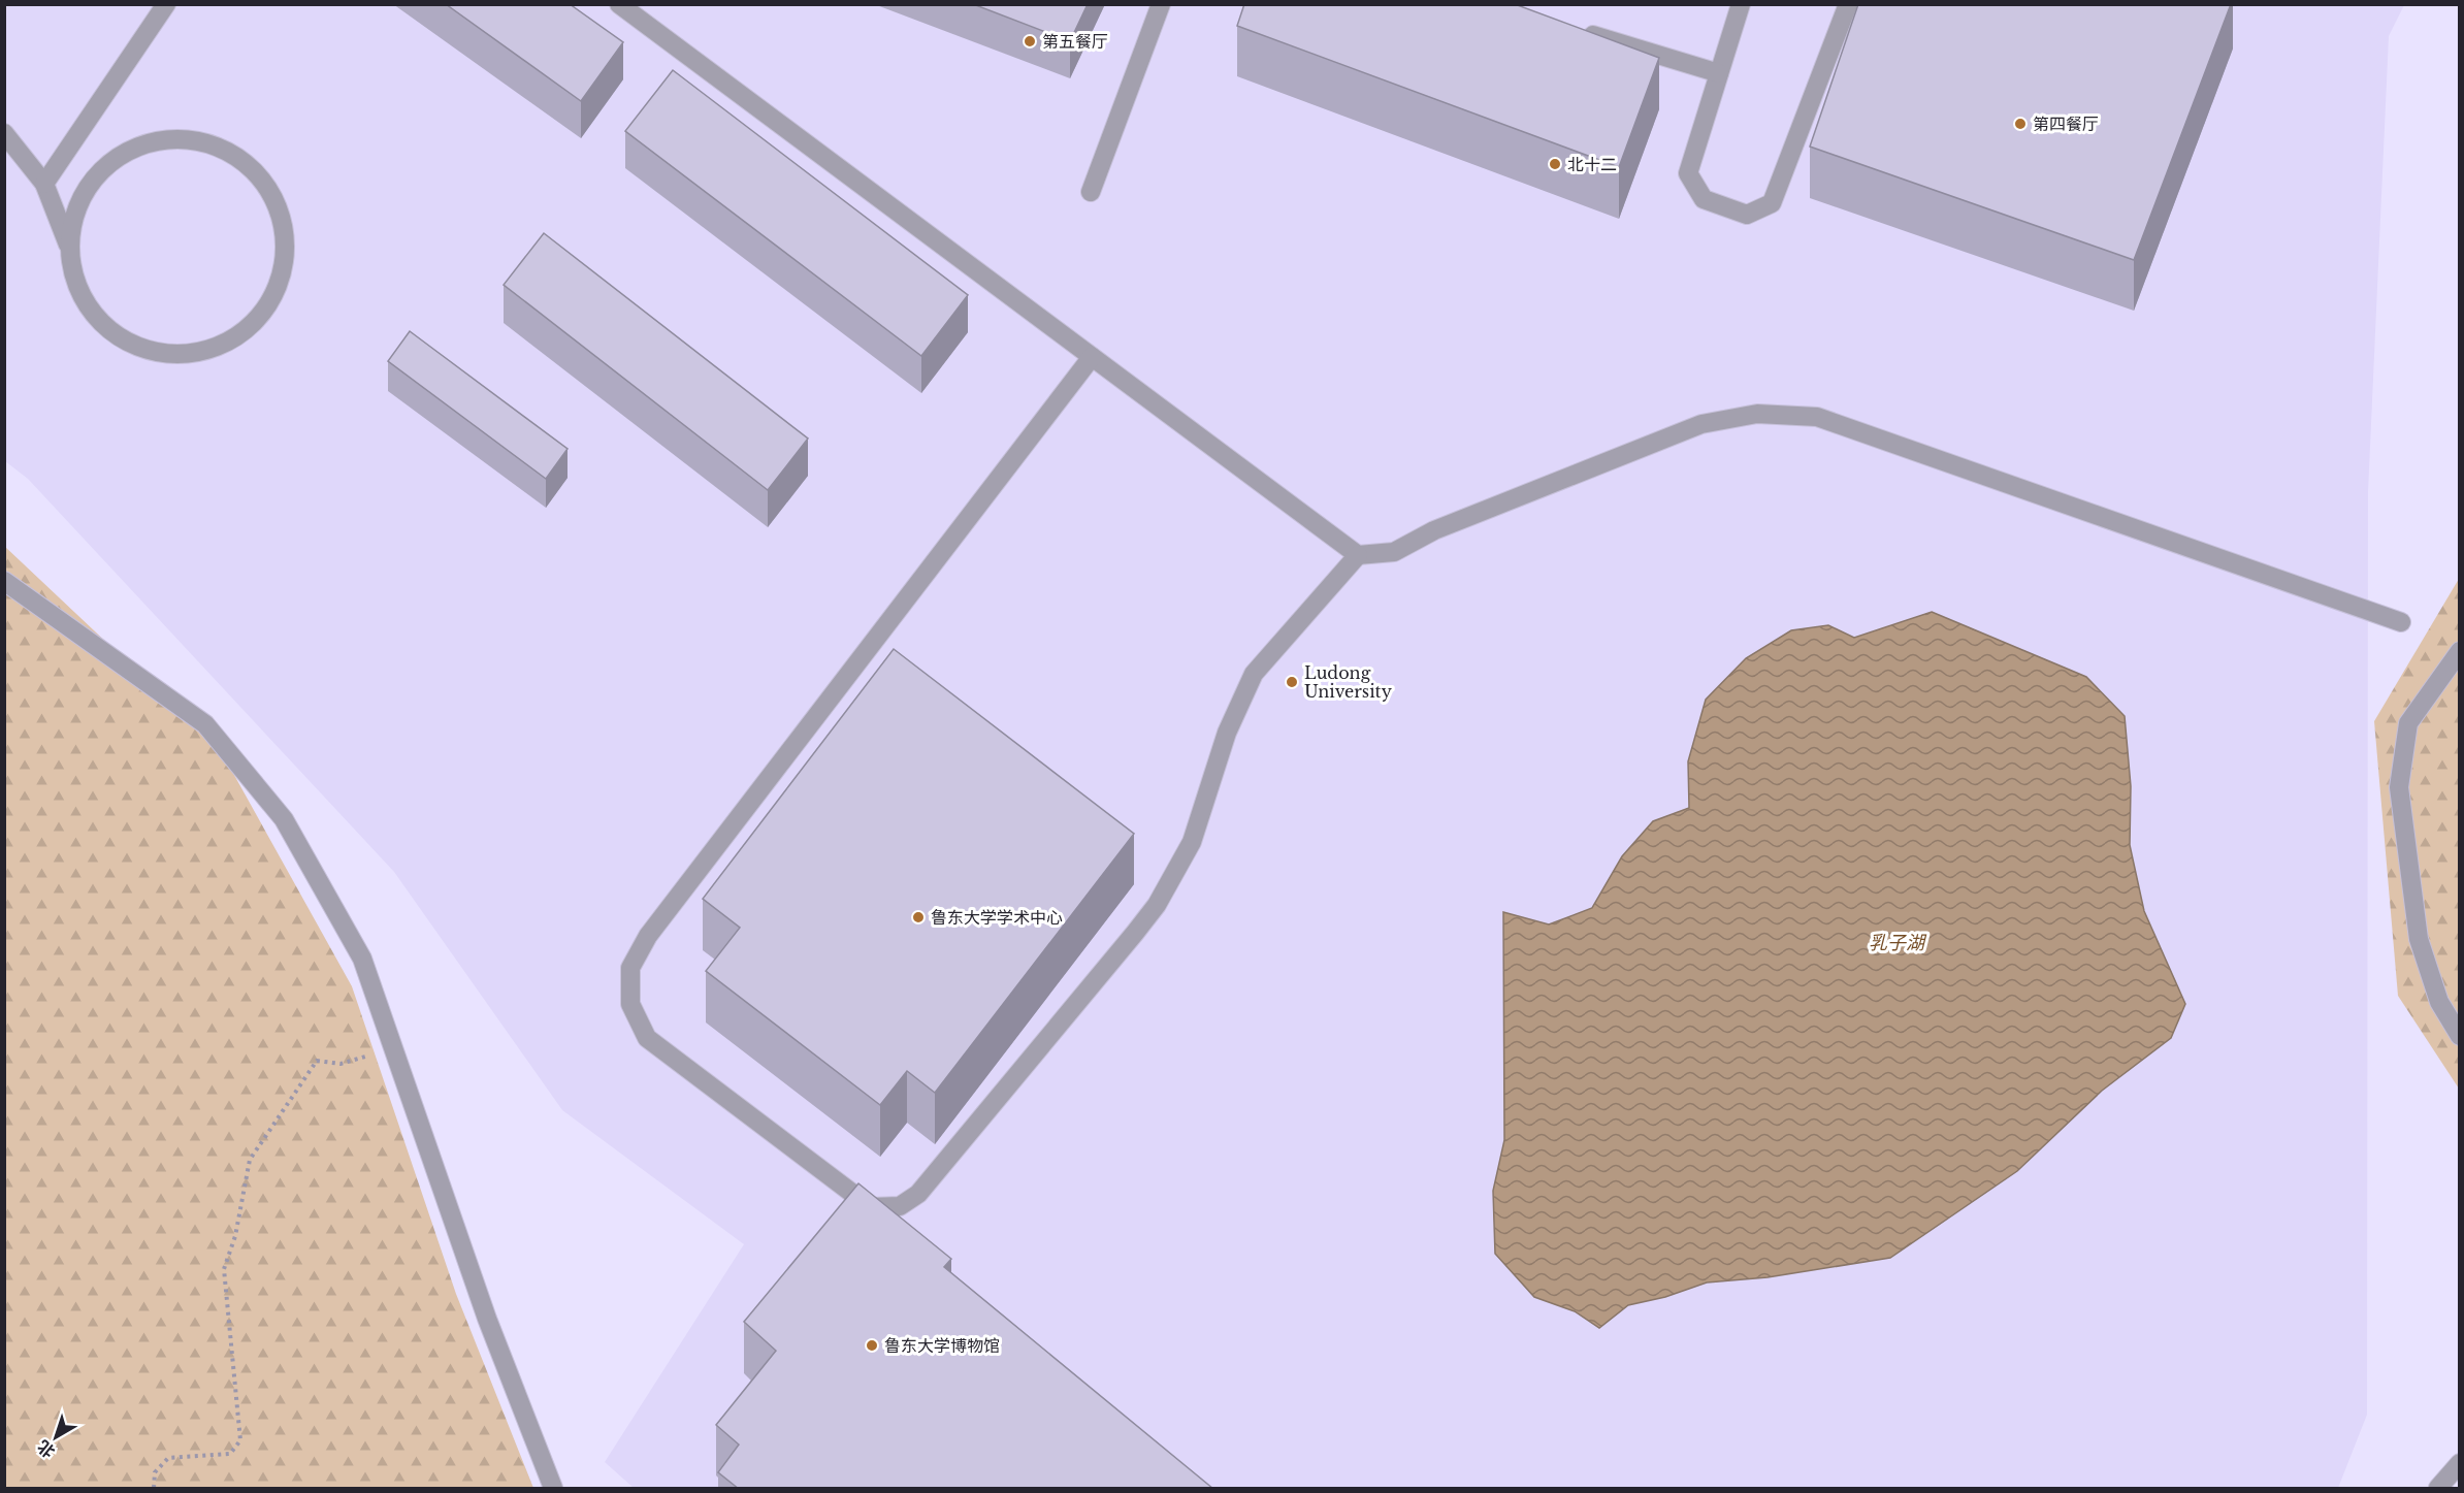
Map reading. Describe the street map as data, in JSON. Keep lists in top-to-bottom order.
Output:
{
  "water": ["乳子湖"],
  "places": [
    "第五餐厅",
    "第四餐厅",
    "北十二",
    "Ludong University",
    "鲁东大学学术中心",
    "鲁东大学博物馆"
  ],
  "north": "bottom left"
}
